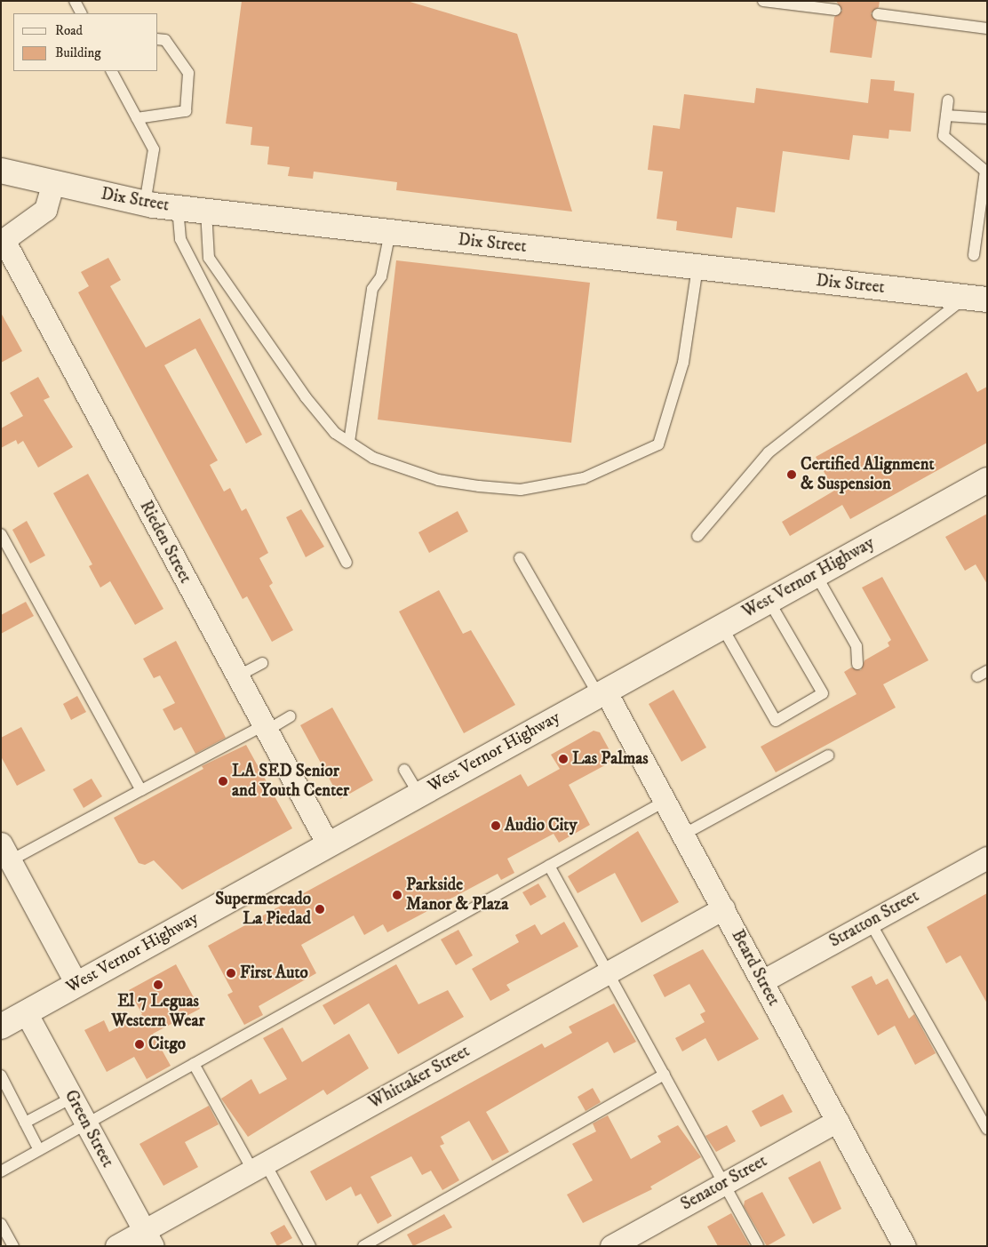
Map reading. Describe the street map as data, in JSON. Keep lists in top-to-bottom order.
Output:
{
  "streets": {
    "street": [
      "Dix Street",
      "Rieden Street",
      "West Vernor Highway",
      "Stratton Street",
      "Beard Street",
      "Whittaker Street",
      "Green Street",
      "Senator Street"
    ]
  },
  "crossings": [
    ["Rieden Street", "West Vernor Highway"],
    ["West Vernor Highway", "Beard Street"],
    ["West Vernor Highway", "Green Street"],
    ["Stratton Street", "Beard Street"],
    ["Beard Street", "Whittaker Street"],
    ["Beard Street", "Senator Street"],
    ["Whittaker Street", "Green Street"]
  ],
  "places": [
    "Certified Alignment & Suspension",
    "Las Palmas",
    "LA SED Senior and Youth Center",
    "Audio City",
    "Parkside Manor & Plaza",
    "Supermercado La Piedad",
    "First Auto",
    "El 7 Leguas Western Wear",
    "Citgo"
  ],
  "legend": ["Road", "Building"]
}
